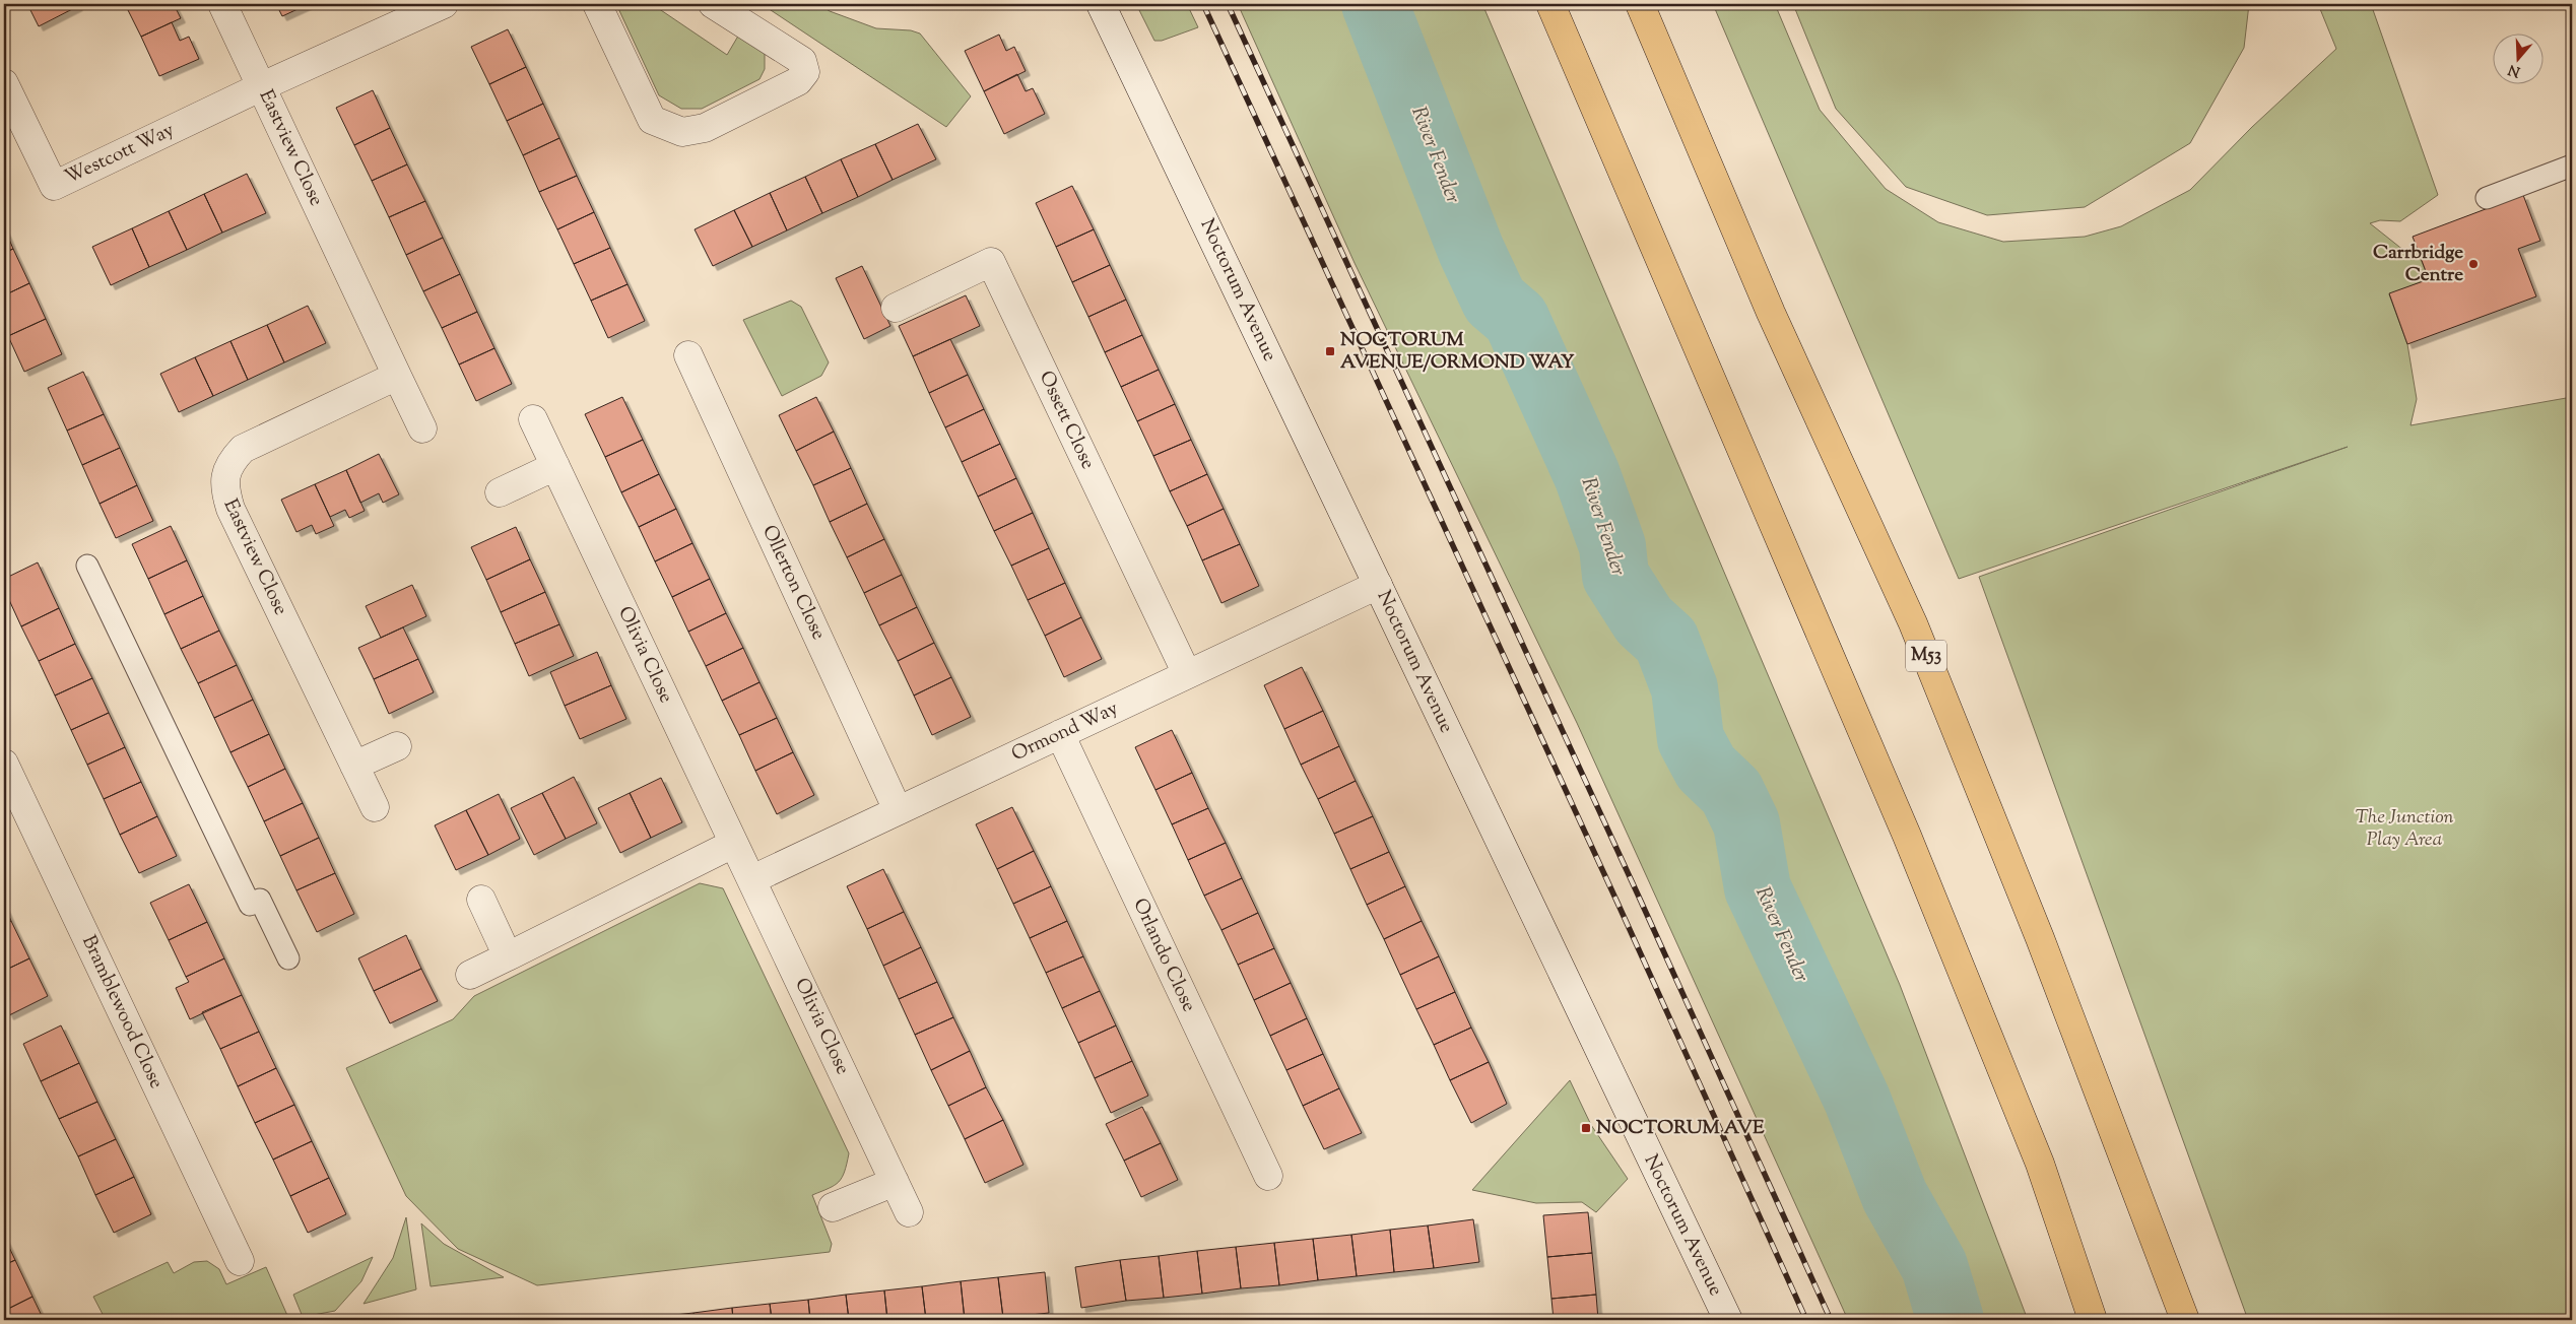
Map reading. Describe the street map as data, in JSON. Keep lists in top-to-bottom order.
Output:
{
  "streets": {
    "highway": ["M53"],
    "street": [
      "Eastview Close",
      "Westcott Way",
      "Noctorum Avenue",
      "Ossett Close",
      "Ollerton Close",
      "Olivia Close",
      "Ormond Way",
      "Orlando Close",
      "Bramblewood Close"
    ]
  },
  "crossings": [
    ["Eastview Close", "Westcott Way"],
    ["Noctorum Avenue", "Ormond Way"],
    ["Ossett Close", "Ormond Way"],
    ["Ollerton Close", "Ormond Way"],
    ["Olivia Close", "Ormond Way"],
    ["Ormond Way", "Orlando Close"]
  ],
  "water": ["River Fender"],
  "parks": ["The Junction Play Area"],
  "places": {
    "other": ["Carrbridge Centre"],
    "transit": ["NOCTORUM AVENUE/ORMOND WAY", "NOCTORUM AVE"]
  },
  "north": "bottom"
}
